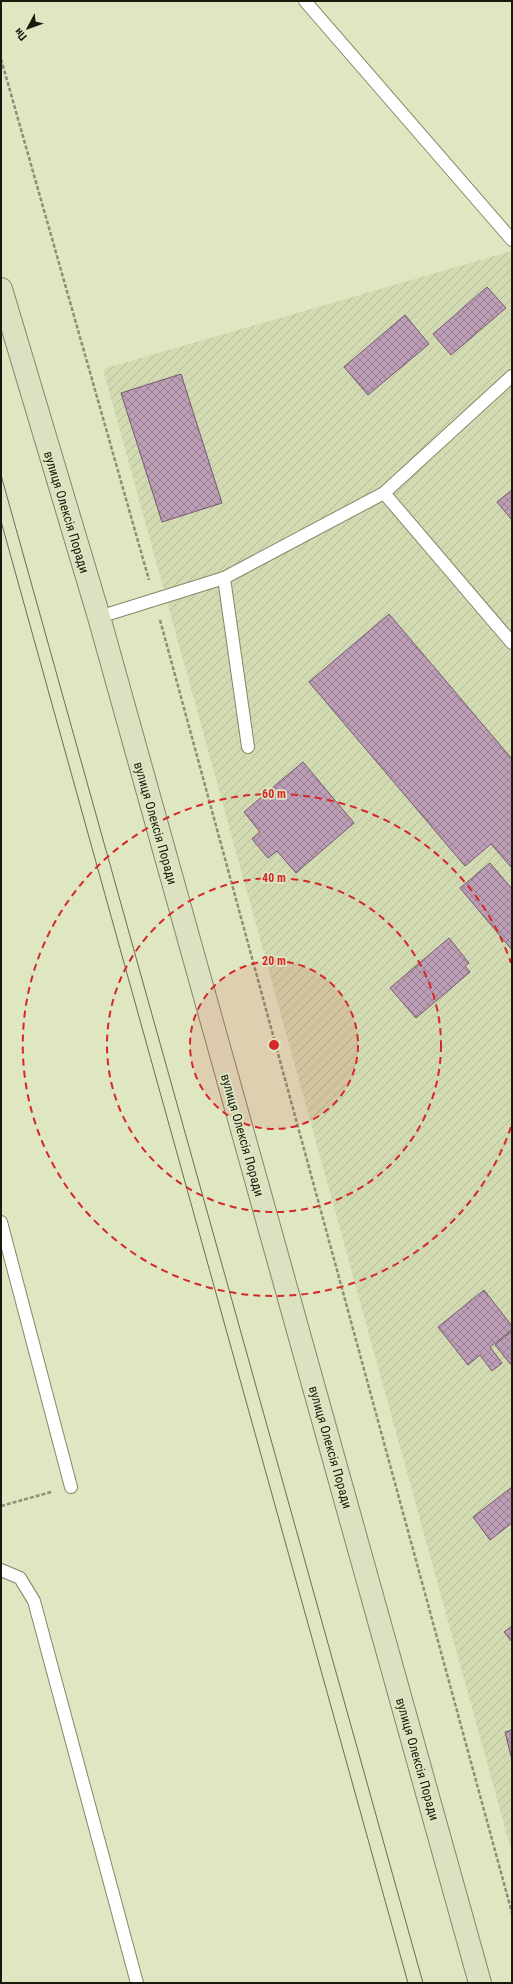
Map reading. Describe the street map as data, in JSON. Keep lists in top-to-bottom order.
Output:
{
  "streets": {
    "main road": ["вулиця Олексія Поради"]
  },
  "north": "bottom left",
  "rings": ["60 m", "40 m", "20 m"]
}
